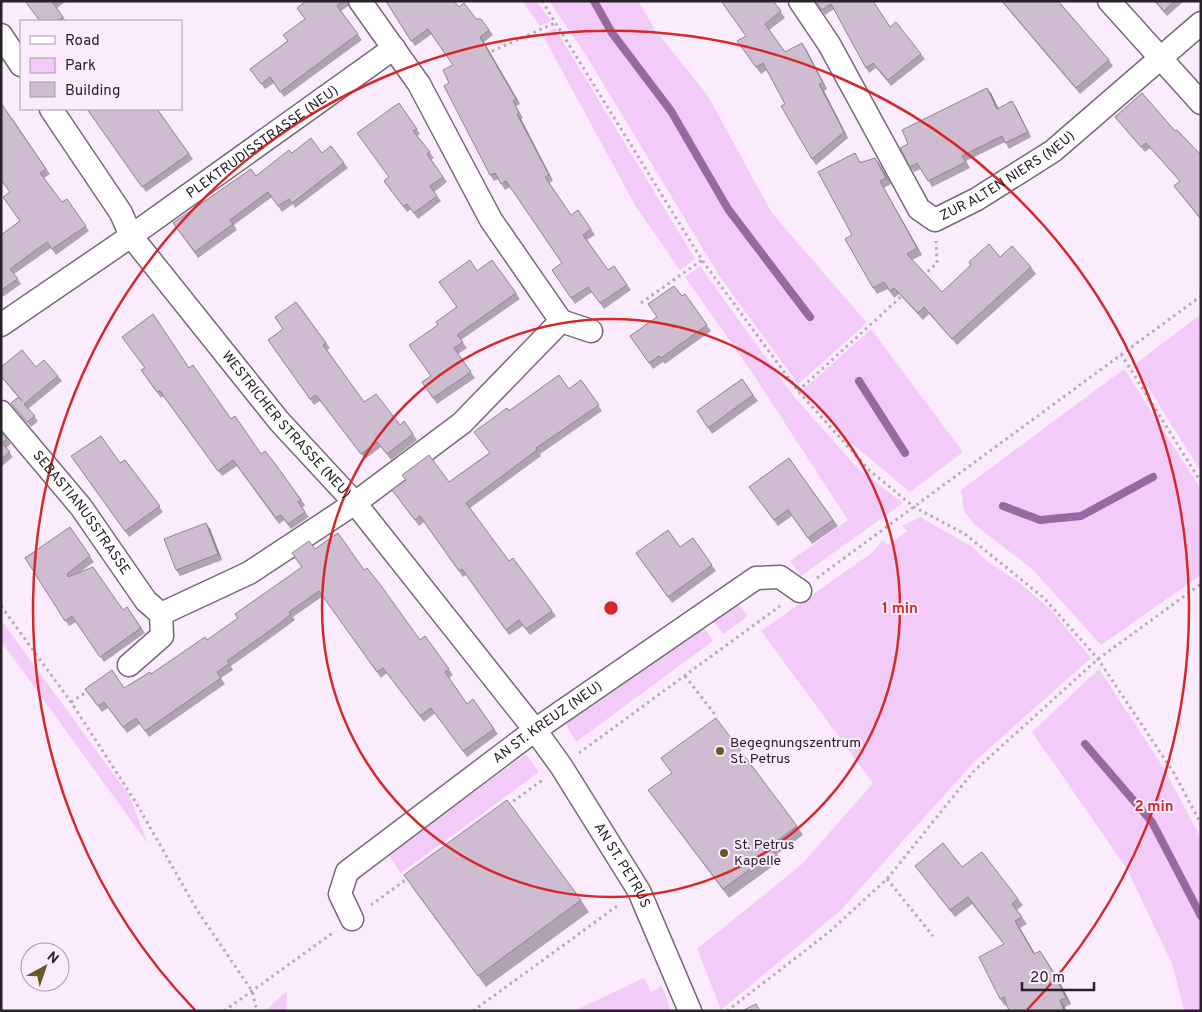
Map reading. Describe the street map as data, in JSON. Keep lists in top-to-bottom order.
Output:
{
  "streets": {
    "street": [
      "PLEKTRUDISSTRASSE (NEU)",
      "ZUR ALTEN NIERS (NEU)",
      "WESTRICHER STRASSE (NEU)",
      "SEBASTIANUSSTRASSE",
      "AN ST. KREUZ (NEU)",
      "AN ST. PETRUS"
    ]
  },
  "crossings": [
    ["PLEKTRUDISSTRASSE (NEU)", "WESTRICHER STRASSE (NEU)"],
    ["WESTRICHER STRASSE (NEU)", "AN ST. KREUZ (NEU)"],
    ["WESTRICHER STRASSE (NEU)", "AN ST. PETRUS"],
    ["AN ST. KREUZ (NEU)", "AN ST. PETRUS"]
  ],
  "places": ["Begegnungszentrum St. Petrus", "St. Petrus Kapelle"],
  "legend": ["Road", "Park", "Building"],
  "scale_bar": "20 m",
  "north": "top right",
  "rings": ["1 min", "2 min"]
}
